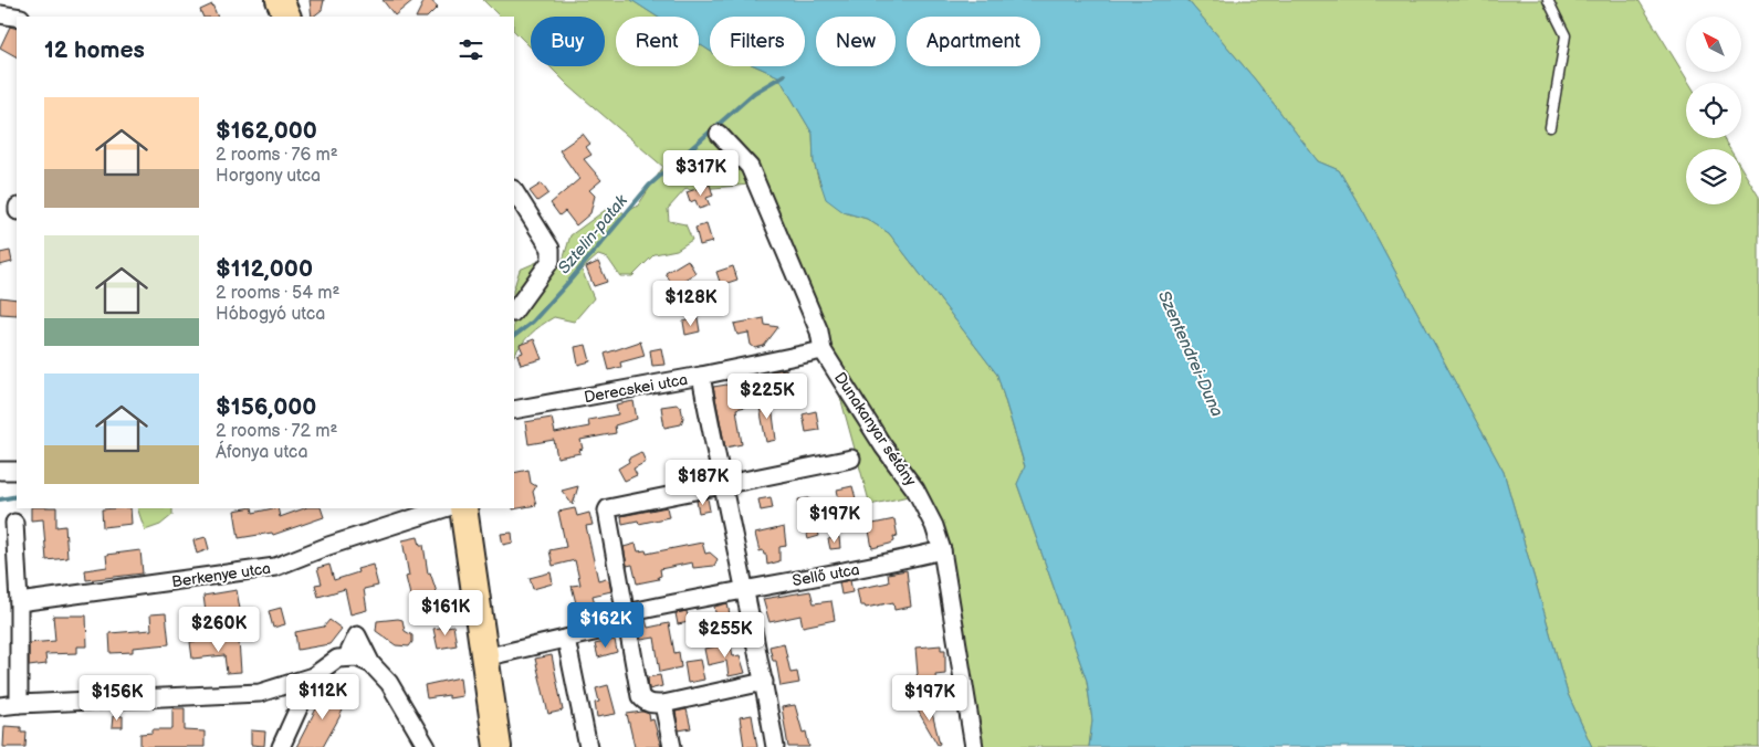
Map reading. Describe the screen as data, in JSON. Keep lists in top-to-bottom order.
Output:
{
  "streets": {
    "street": [
      "Derecskei utca",
      "Dunakanyar sétány",
      "Berkenye utca",
      "Sellő utca"
    ]
  },
  "crossings": [
    ["Derecskei utca", "Dunakanyar sétány"],
    ["Dunakanyar sétány", "Sellő utca"]
  ],
  "water": ["Sztelin-patak", "Szentendrei-Duna"],
  "north": "top left",
  "page": {
    "chip": [
      "Buy",
      "Rent",
      "Filters",
      "New",
      "Apartment"
    ],
    "heading": "12 homes",
    "list": [
      {
        "name": "$162,000",
        "note": "2 rooms · 76 m² · Horgony utca"
      },
      {
        "name": "$112,000",
        "note": "2 rooms · 54 m² · Hóbogyó utca"
      },
      {
        "name": "$156,000",
        "note": "2 rooms · 72 m² · Áfonya utca"
      }
    ],
    "price": [
      "$317K",
      "$128K",
      "$225K",
      "$187K",
      "$197K",
      "$161K",
      "$162K",
      "$260K",
      "$255K",
      "$112K",
      "$156K",
      "$197K"
    ]
  }
}
